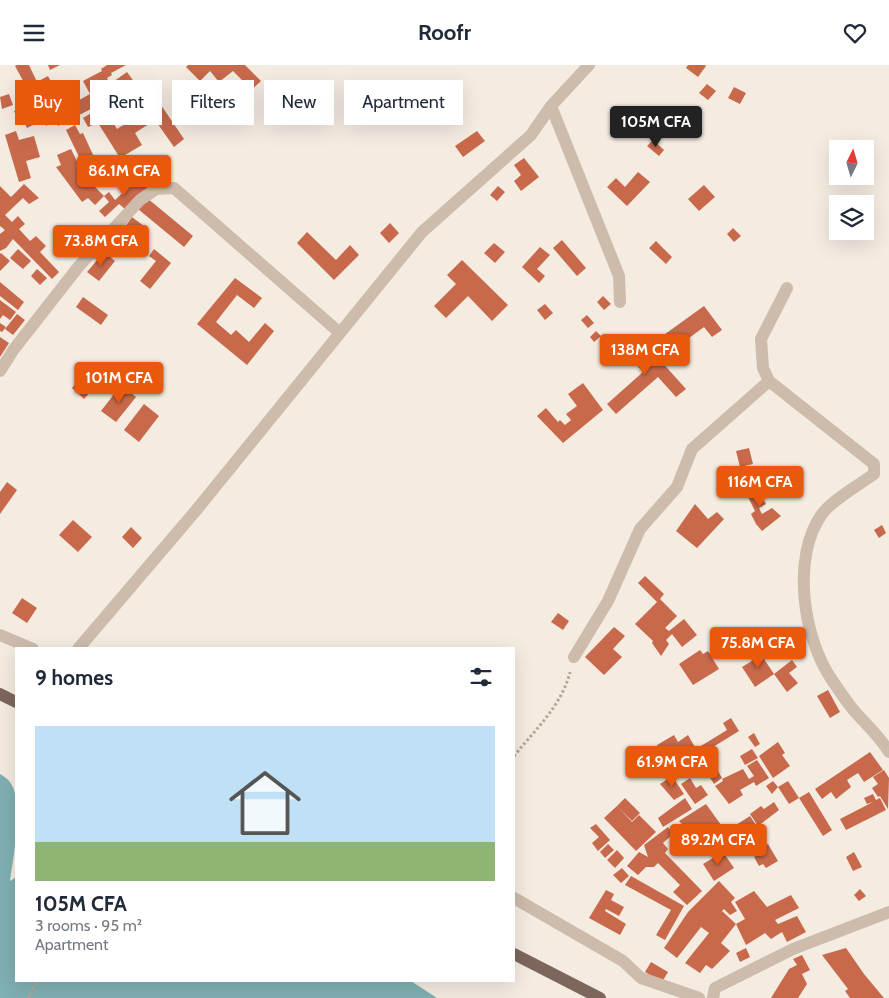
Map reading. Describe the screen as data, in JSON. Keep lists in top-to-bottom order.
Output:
{
  "north": "top",
  "page": {
    "header": "Roofr",
    "chip": [
      "Buy",
      "Rent",
      "Filters",
      "New",
      "Apartment"
    ],
    "price": [
      "105M CFA",
      "86.1M CFA",
      "73.8M CFA",
      "138M CFA",
      "101M CFA",
      "116M CFA",
      "75.8M CFA",
      "61.9M CFA",
      "89.2M CFA"
    ],
    "heading": "9 homes",
    "list": [
      {
        "name": "105M CFA",
        "note": "3 rooms · 95 m² · Apartment"
      }
    ]
  }
}
